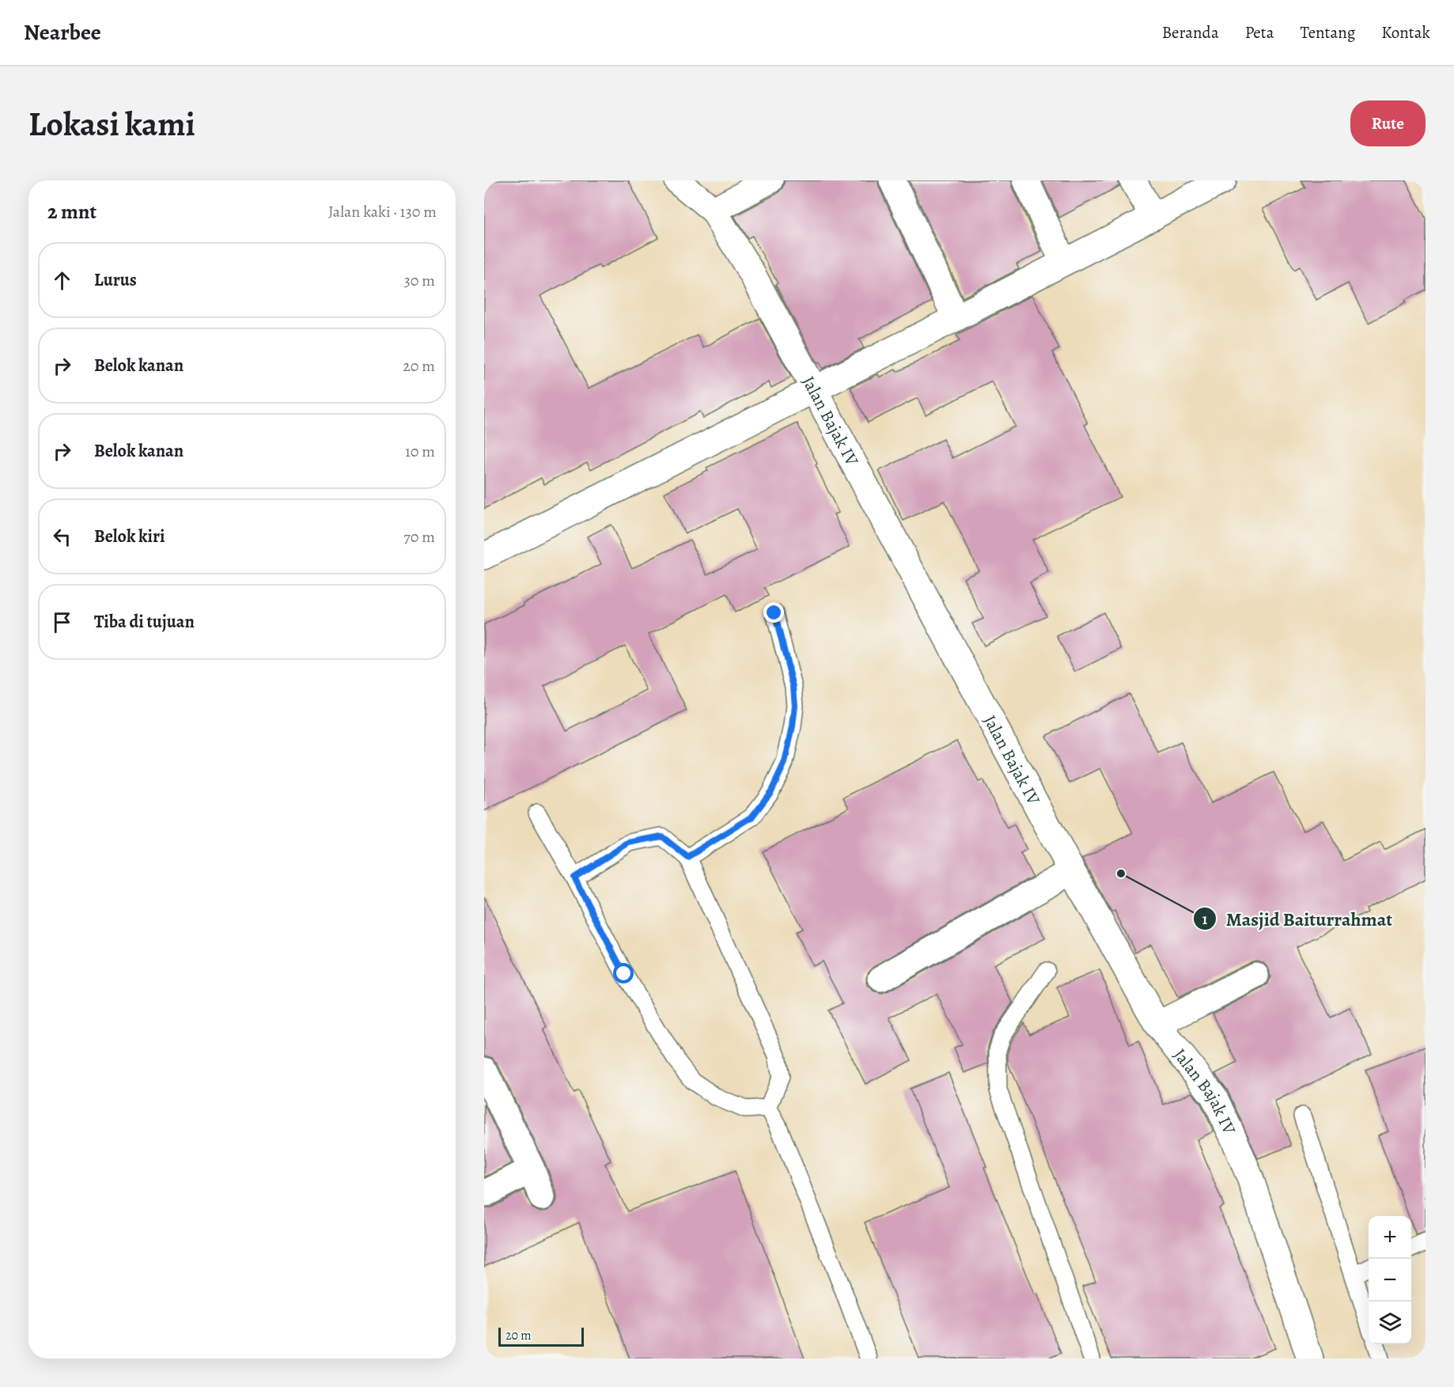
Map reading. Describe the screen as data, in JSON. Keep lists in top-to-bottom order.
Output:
{
  "streets": {
    "street": ["Jalan Bajak IV"]
  },
  "places": ["Masjid Baiturrahmat"],
  "scale_bar": "20 m",
  "page": {
    "header": "Nearbee",
    "nav": [
      "Beranda",
      "Peta",
      "Tentang",
      "Kontak"
    ],
    "buttons": "Rute",
    "title": "Lokasi kami",
    "heading": ["2 mnt", "Jalan kaki · 130 m"],
    "list": [
      ["Lurus", "30 m"],
      ["Belok kanan", "20 m"],
      ["Belok kanan", "10 m"],
      ["Belok kiri", "70 m"],
      "Tiba di tujuan"
    ],
    "map_buttons": ["+", "−"],
    "scale": "20 m"
  }
}
